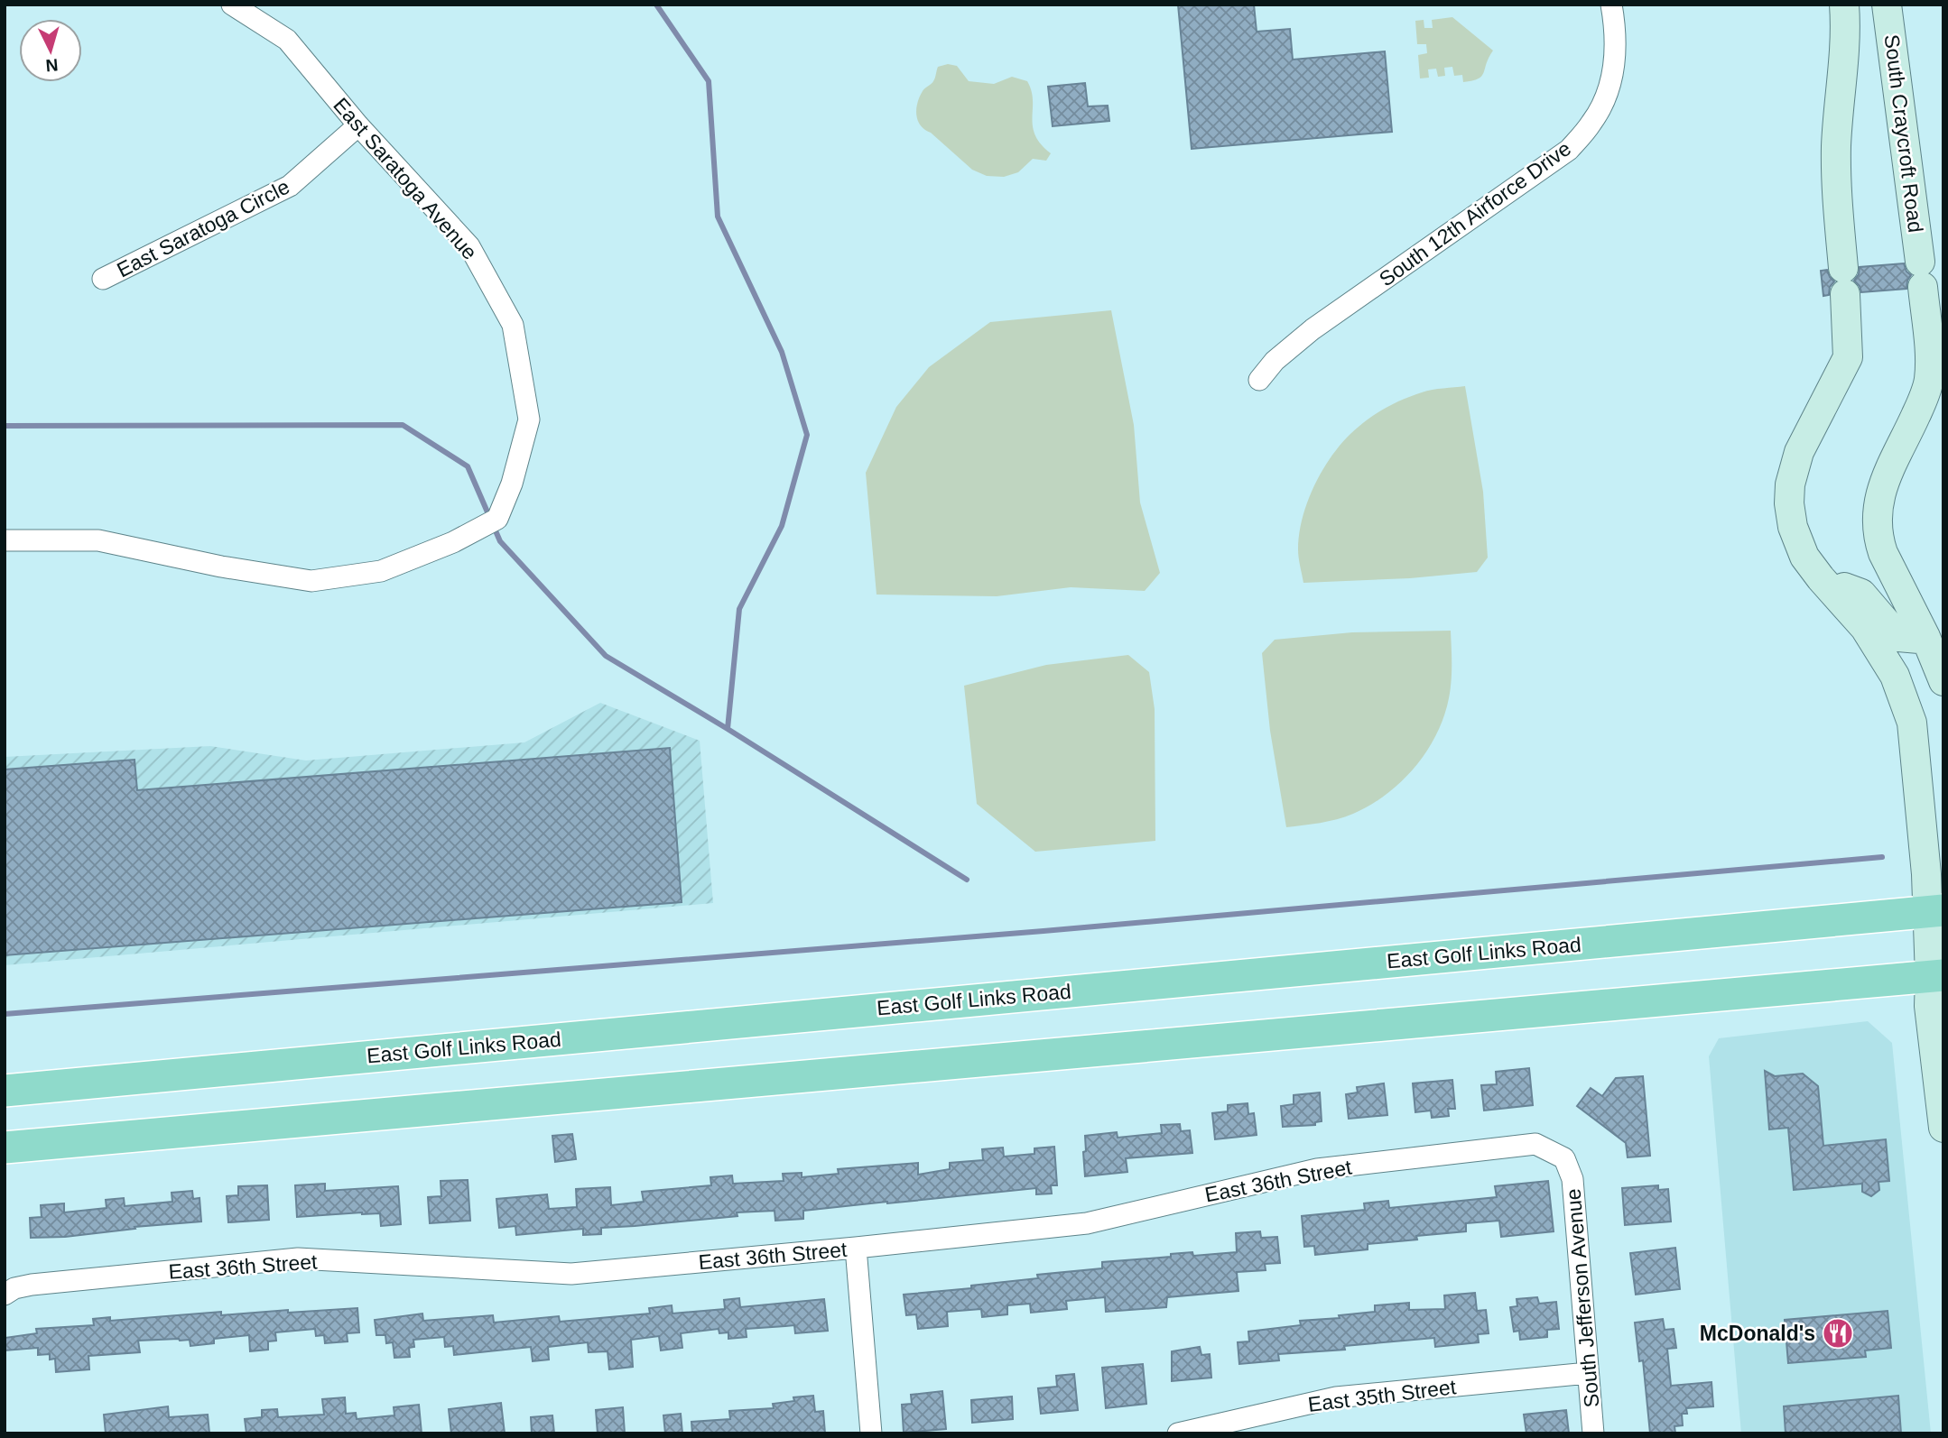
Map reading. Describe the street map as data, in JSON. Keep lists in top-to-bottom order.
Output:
{
  "streets": {
    "main road": ["South Craycroft Road", "East Golf Links Road"],
    "street": [
      "East Saratoga Avenue",
      "South 12th Airforce Drive",
      "East Saratoga Circle",
      "East 36th Street",
      "South Jefferson Avenue",
      "East 35th Street"
    ]
  },
  "crossings": [
    ["East Saratoga Avenue", "East Saratoga Circle"],
    ["East 36th Street", "South Jefferson Avenue"],
    ["South Jefferson Avenue", "East 35th Street"]
  ],
  "places": {
    "restaurant": ["McDonald's"]
  },
  "north": "bottom"
}
